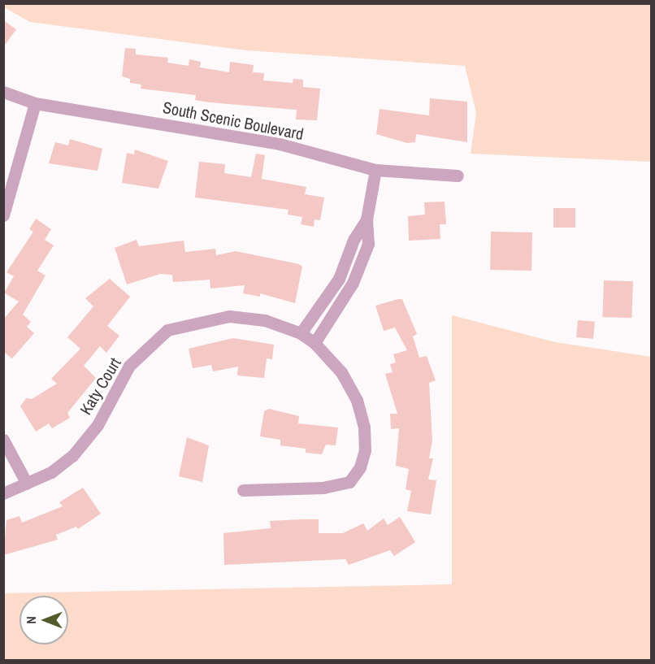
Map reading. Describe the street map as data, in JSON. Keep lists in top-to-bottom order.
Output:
{
  "streets": {
    "street": ["South Scenic Boulevard", "Katy Court"]
  },
  "north": "left"
}
